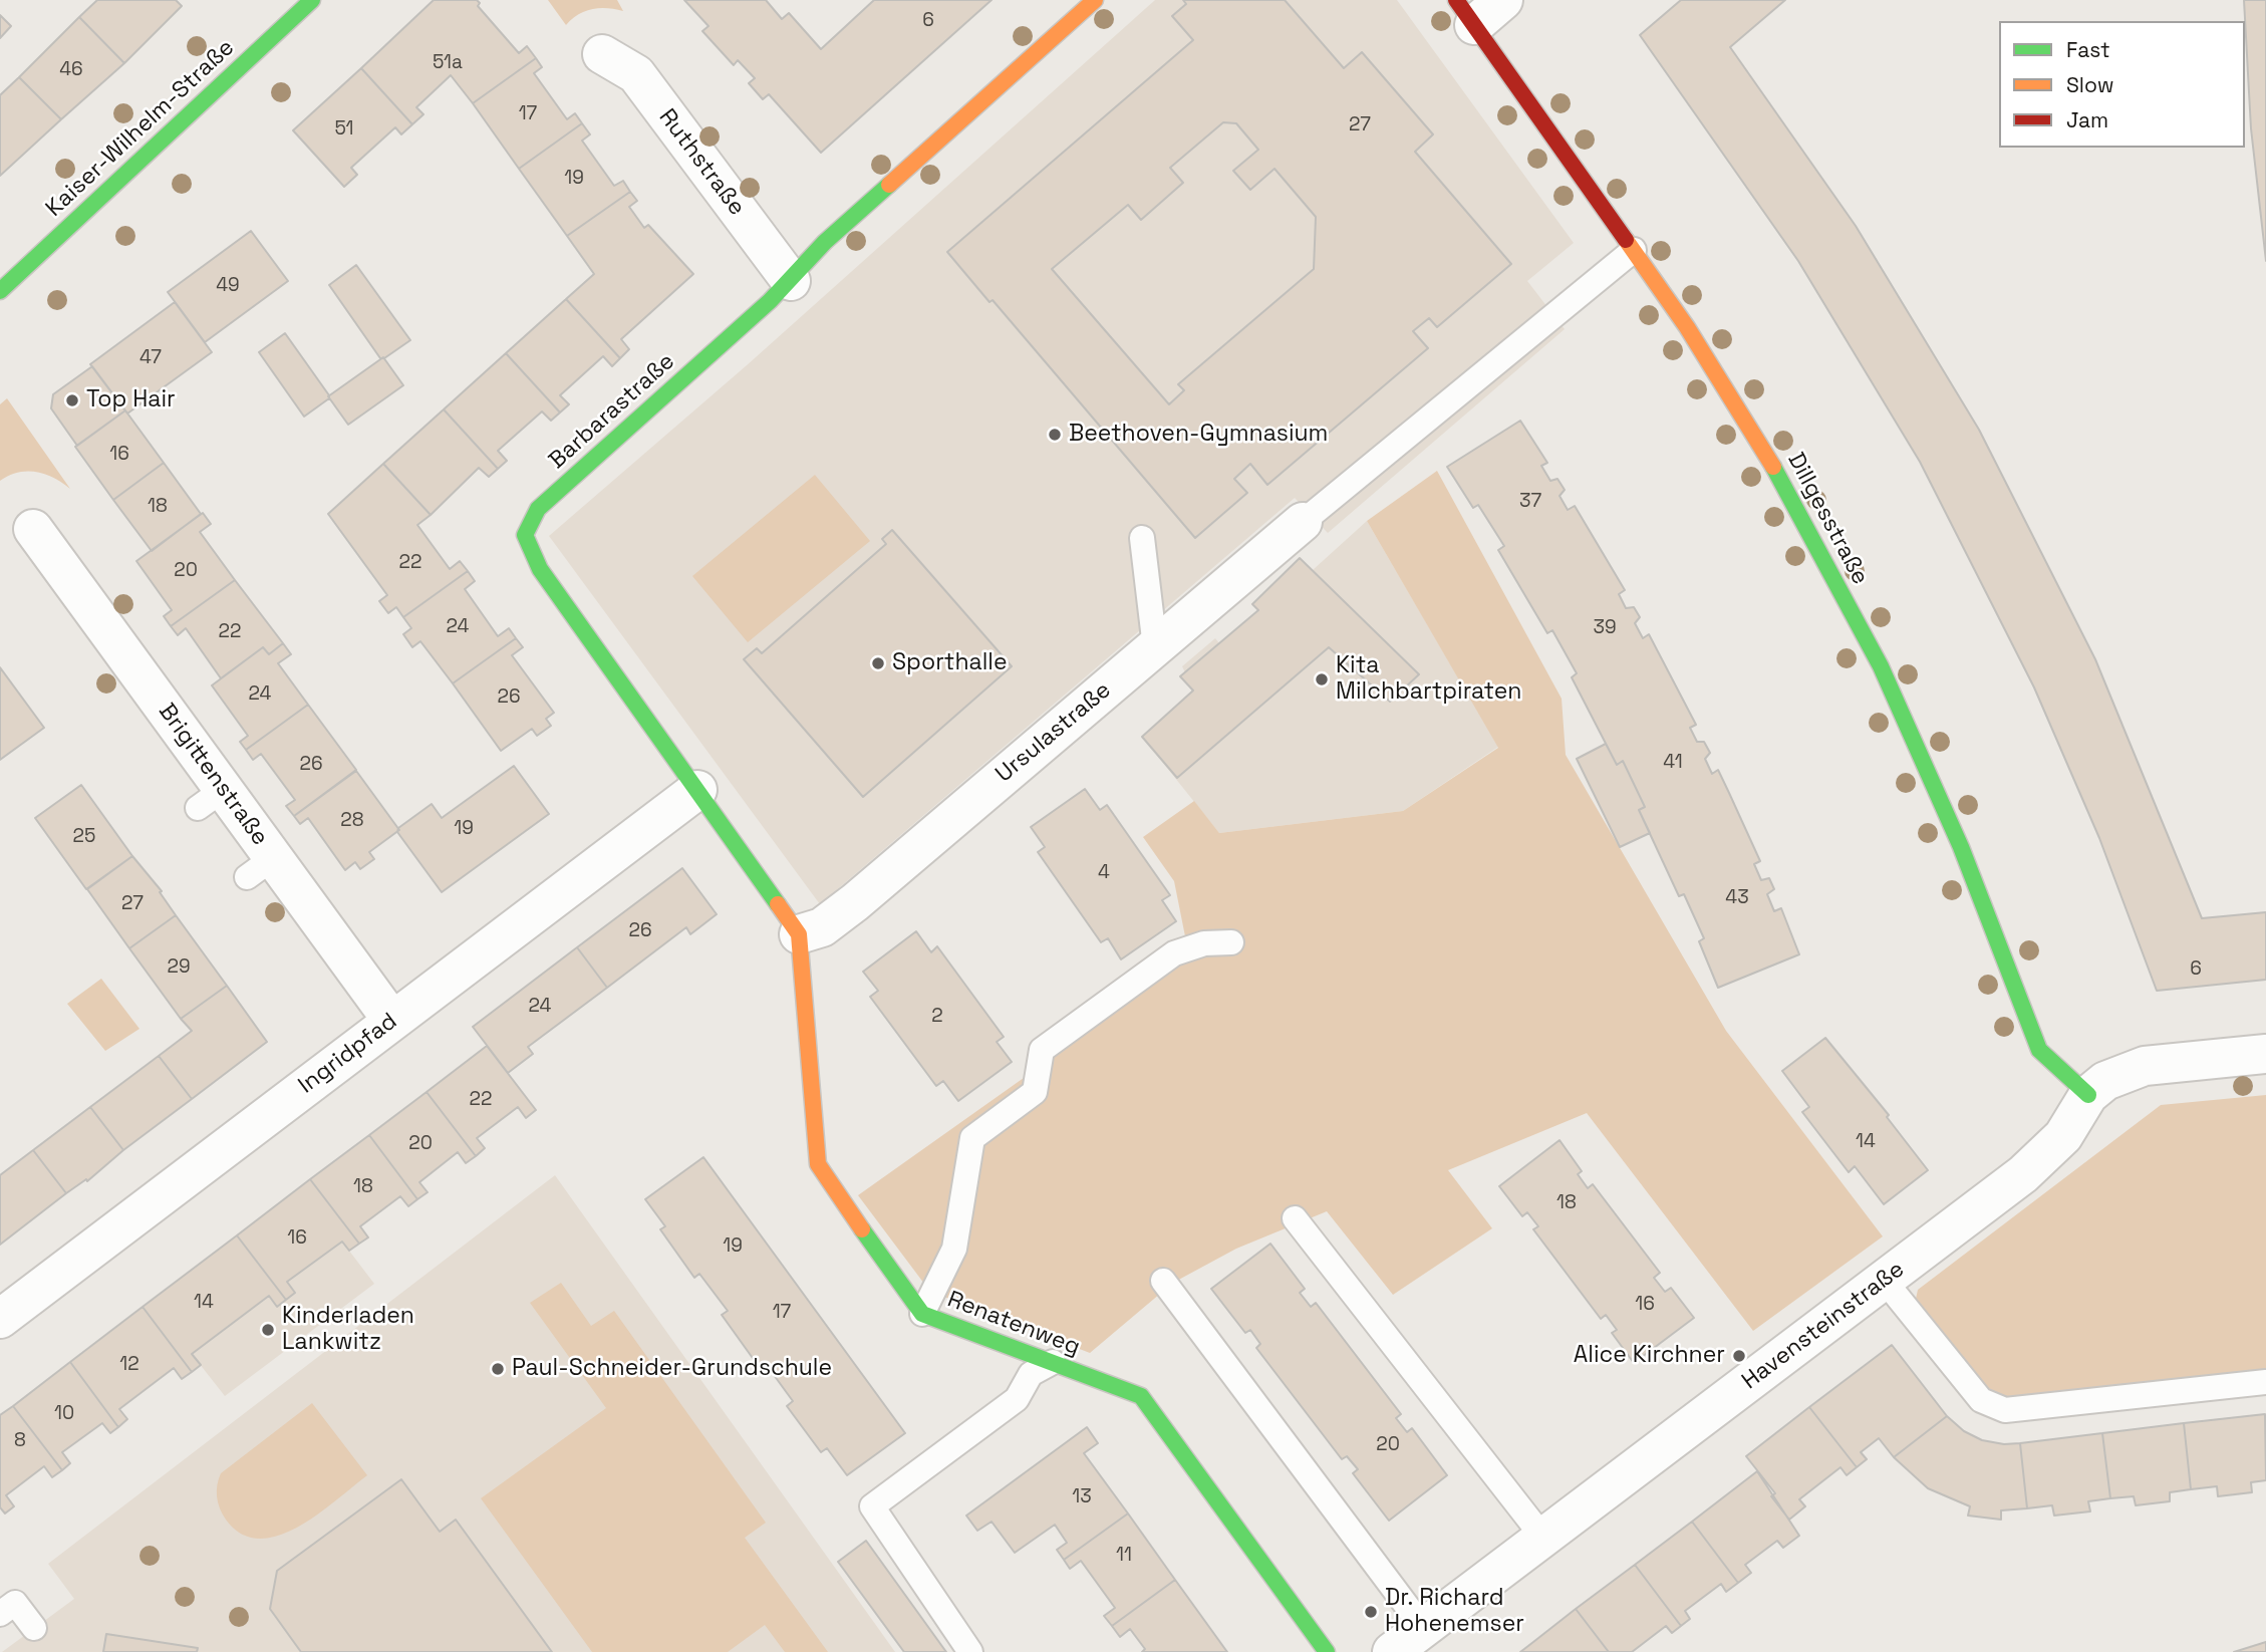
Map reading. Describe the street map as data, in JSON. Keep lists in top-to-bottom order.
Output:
{
  "streets": {
    "street": [
      "Kaiser-Wilhelm-Straße",
      "Ruthstraße",
      "Barbarastraße",
      "Dillgesstraße",
      "Ursulastraße",
      "Brigittenstraße",
      "Ingridpfad",
      "Renatenweg",
      "Havensteinstraße"
    ]
  },
  "crossings": [
    ["Ruthstraße", "Barbarastraße"],
    ["Barbarastraße", "Ursulastraße"],
    ["Barbarastraße", "Ingridpfad"],
    ["Barbarastraße", "Renatenweg"],
    ["Dillgesstraße", "Havensteinstraße"],
    ["Ursulastraße", "Renatenweg"],
    ["Brigittenstraße", "Ingridpfad"]
  ],
  "places": [
    "Top Hair",
    "Beethoven-Gymnasium",
    "Sporthalle",
    "Kita Milchbartpiraten",
    "Kinderladen Lankwitz",
    "Alice Kirchner",
    "Paul-Schneider-Grundschule",
    "Dr. Richard Hohenemser"
  ],
  "house_numbers": [
    "6",
    "51a",
    "46",
    "17",
    "27",
    "51",
    "19",
    "49",
    "47",
    "16",
    "37",
    "18",
    "22",
    "20",
    "24",
    "39",
    "22",
    "24",
    "26",
    "41",
    "26",
    "28",
    "19",
    "25",
    "4",
    "43",
    "27",
    "26",
    "29",
    "6",
    "24",
    "2",
    "22",
    "14",
    "20",
    "18",
    "18",
    "16",
    "19",
    "14",
    "16",
    "17",
    "12",
    "10",
    "8",
    "20",
    "13",
    "11"
  ],
  "legend": ["Fast", "Slow", "Jam"]
}
